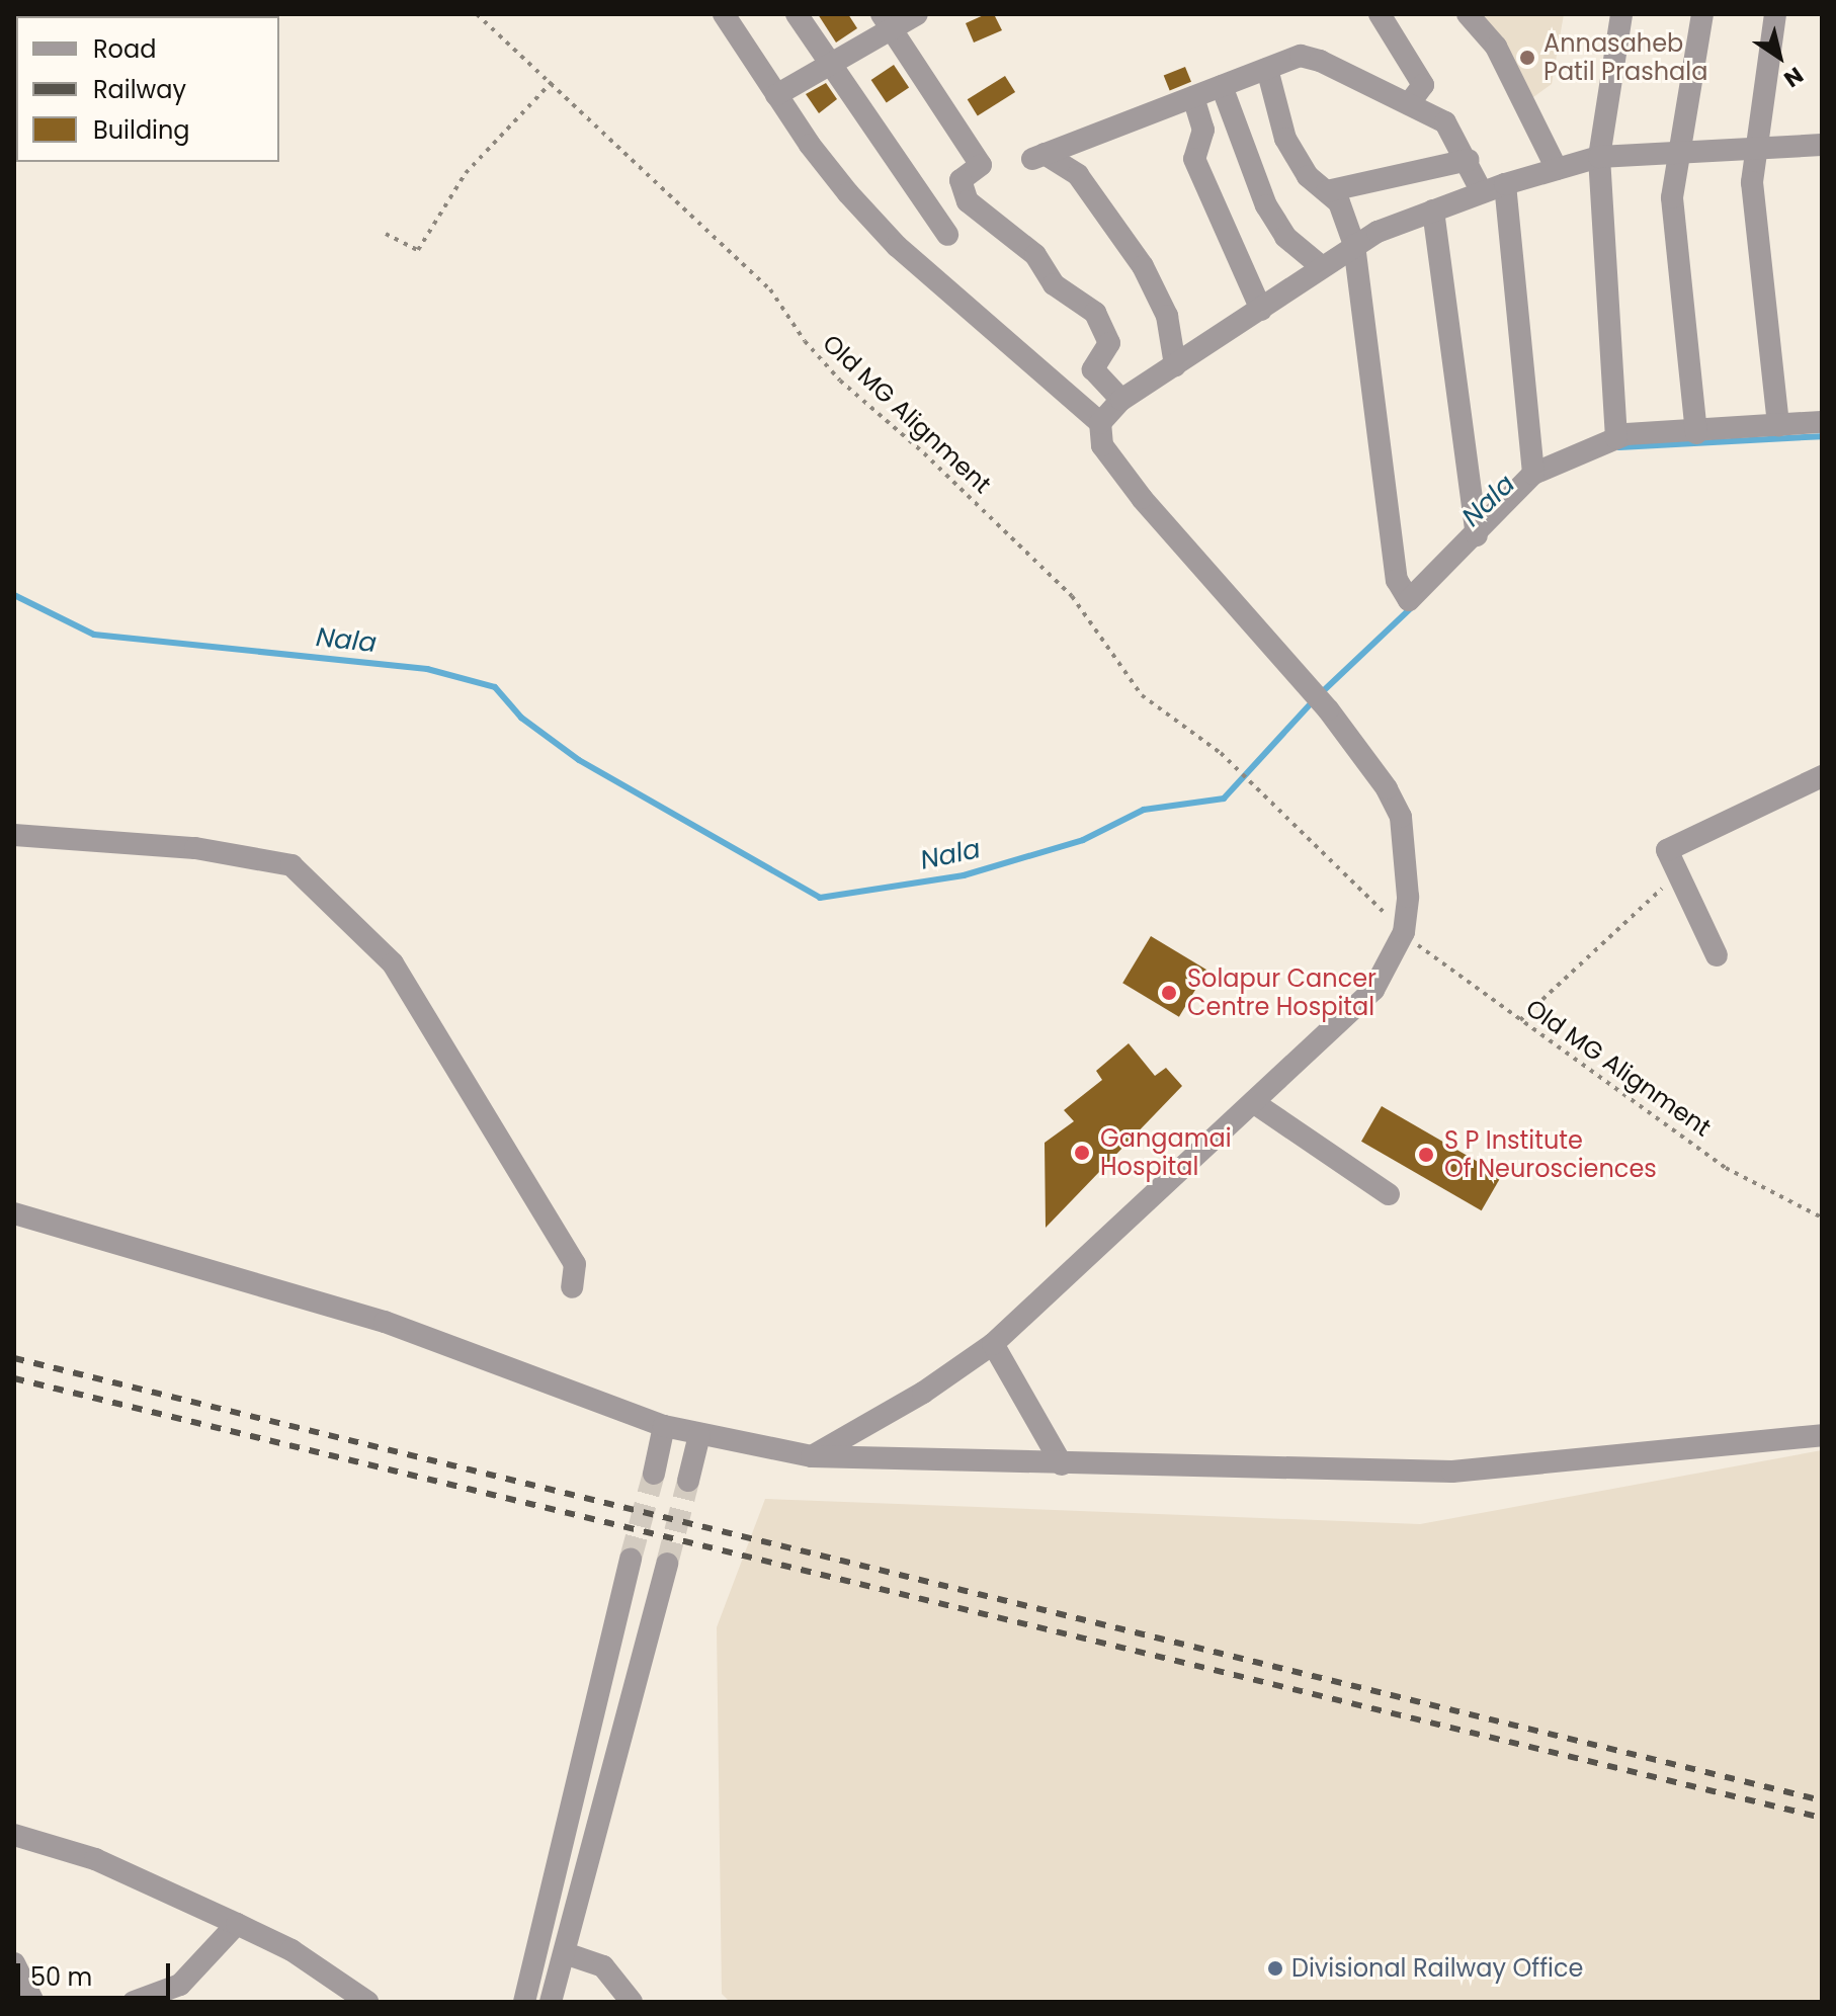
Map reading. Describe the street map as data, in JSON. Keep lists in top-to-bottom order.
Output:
{
  "streets": {
    "path": ["Old MG Alignment"]
  },
  "water": ["Nala"],
  "places": [
    "Annasaheb Patil Prashala",
    "Solapur Cancer Centre Hospital",
    "Gangamai Hospital",
    "S P Institute Of Neurosciences",
    "Divisional Railway Office"
  ],
  "legend": ["Road", "Railway", "Building"],
  "scale_bar": "50 m",
  "north": "bottom right"
}
